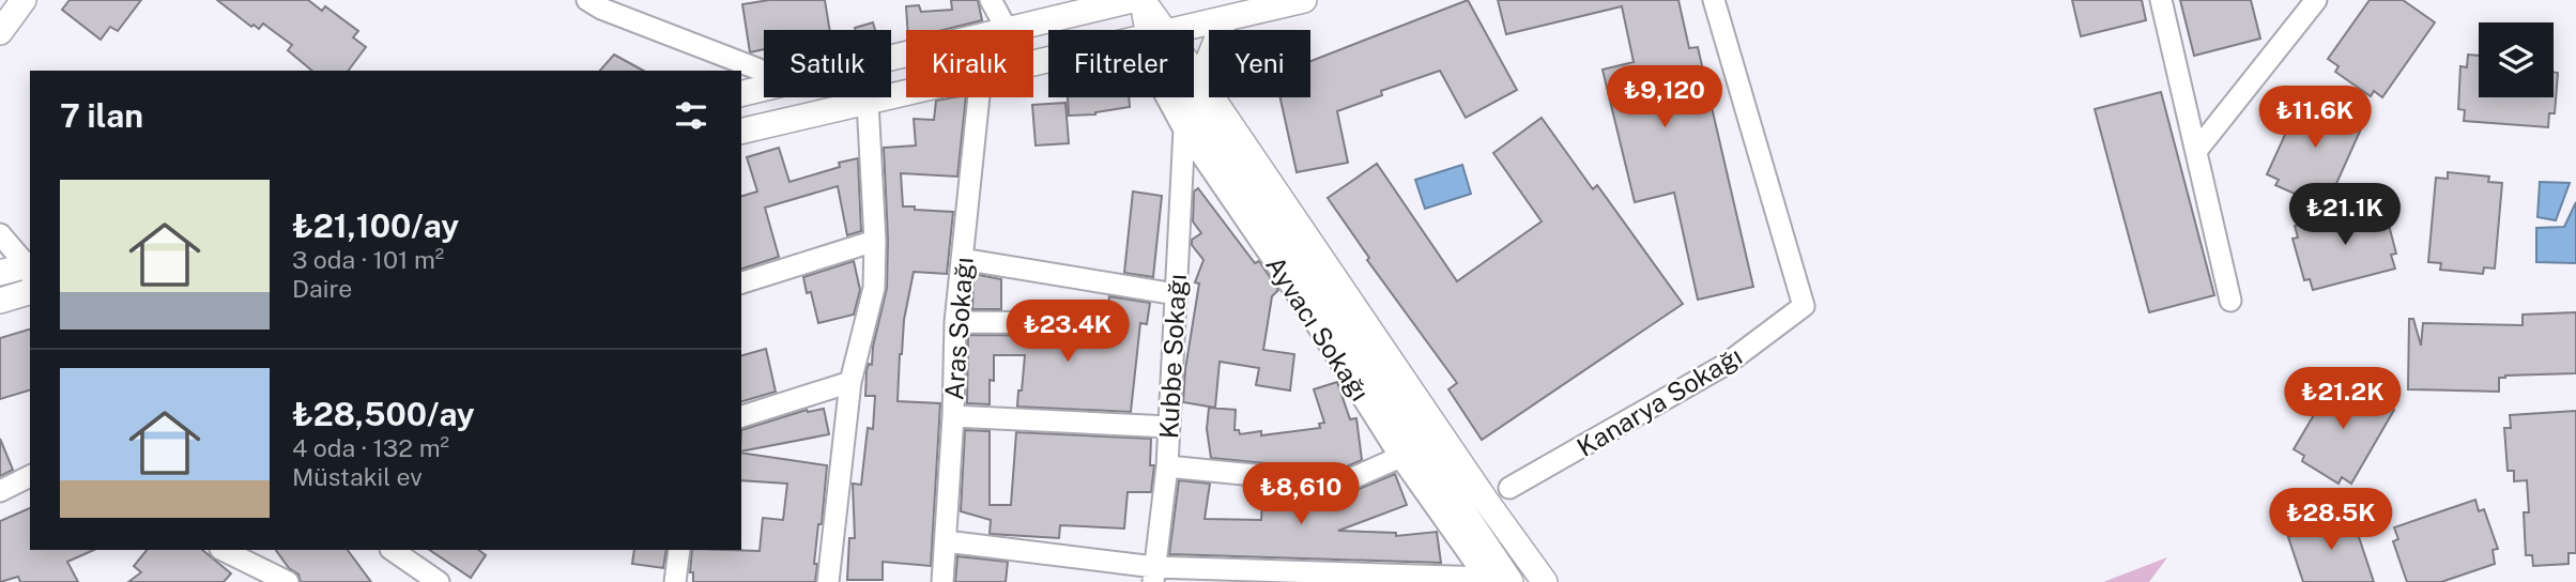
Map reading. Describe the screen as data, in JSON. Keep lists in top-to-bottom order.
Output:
{
  "streets": {
    "main road": ["Ayvacı Sokağı"],
    "street": ["Aras Sokağı", "Kubbe Sokağı", "Kanarya Sokağı"]
  },
  "crossings": [
    ["Ayvacı Sokağı", "Kubbe Sokağı"]
  ],
  "page": {
    "chip": [
      "Satılık",
      "Kiralık",
      "Filtreler",
      "Yeni"
    ],
    "price": [
      "₺9,120",
      "₺11.6K",
      "₺21.1K",
      "₺23.4K",
      "₺21.2K",
      "₺8,610",
      "₺28.5K"
    ],
    "heading": "7 ilan",
    "list": [
      {
        "name": "₺21,100/ay",
        "note": "3 oda · 101 m² · Daire"
      },
      {
        "name": "₺28,500/ay",
        "note": "4 oda · 132 m² · Müstakil ev"
      }
    ]
  }
}
